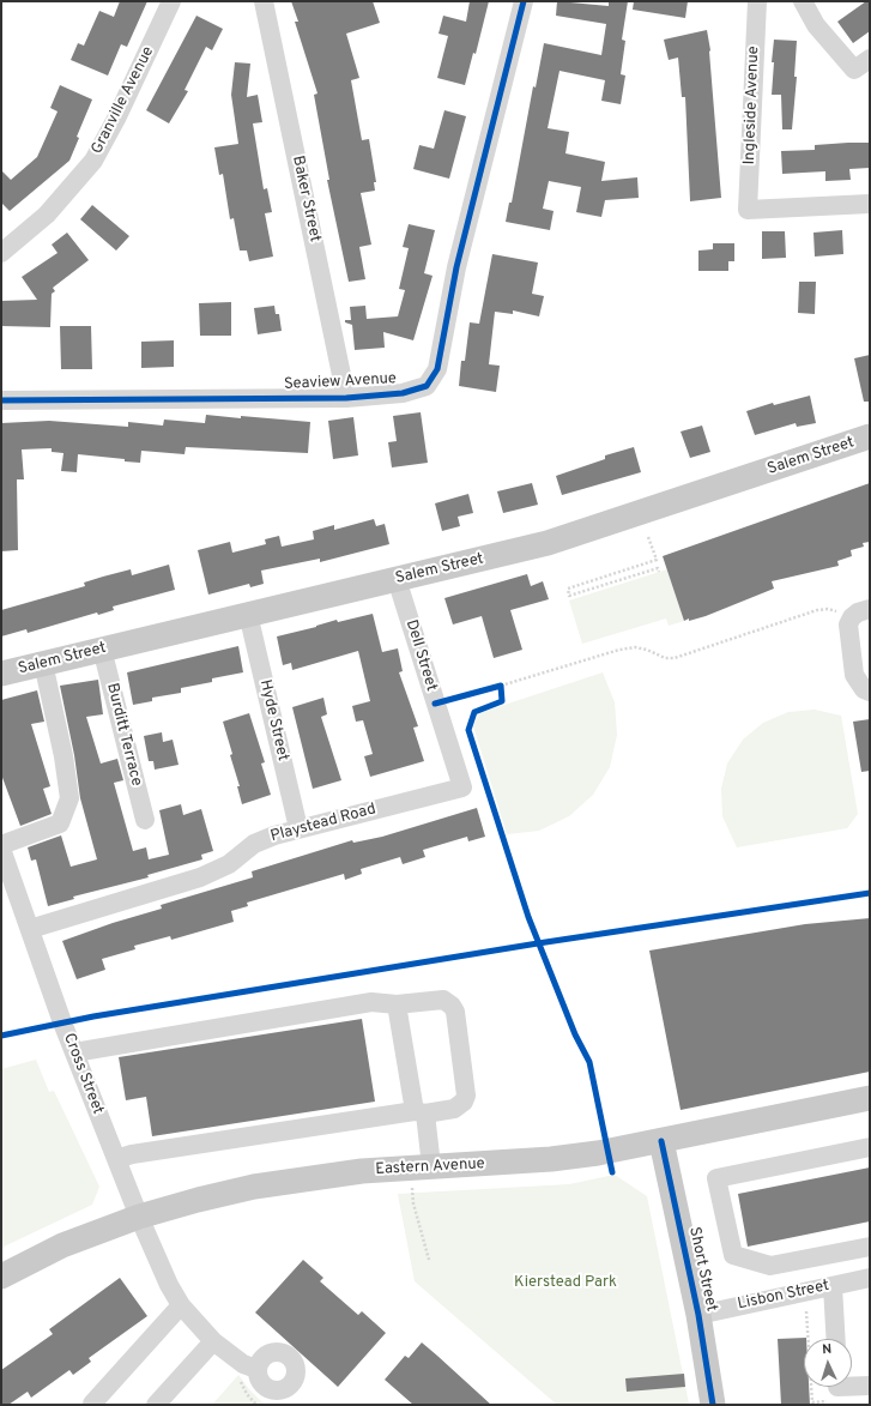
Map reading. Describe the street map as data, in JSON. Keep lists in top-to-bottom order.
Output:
{
  "streets": {
    "main road": ["Salem Street", "Eastern Avenue", "Short Street"],
    "street": [
      "Granville Avenue",
      "Ingleside Avenue",
      "Baker Street",
      "Seaview Avenue",
      "Dell Street",
      "Hyde Street",
      "Burditt Terrace",
      "Playstead Road",
      "Cross Street",
      "Lisbon Street"
    ]
  },
  "crossings": [
    ["Baker Street", "Seaview Avenue"],
    ["Salem Street", "Dell Street"],
    ["Salem Street", "Hyde Street"],
    ["Salem Street", "Burditt Terrace"],
    ["Dell Street", "Playstead Road"],
    ["Hyde Street", "Playstead Road"],
    ["Playstead Road", "Cross Street"],
    ["Cross Street", "Eastern Avenue"],
    ["Eastern Avenue", "Short Street"],
    ["Short Street", "Lisbon Street"]
  ],
  "parks": ["Kierstead Park"],
  "north": "top"
}
